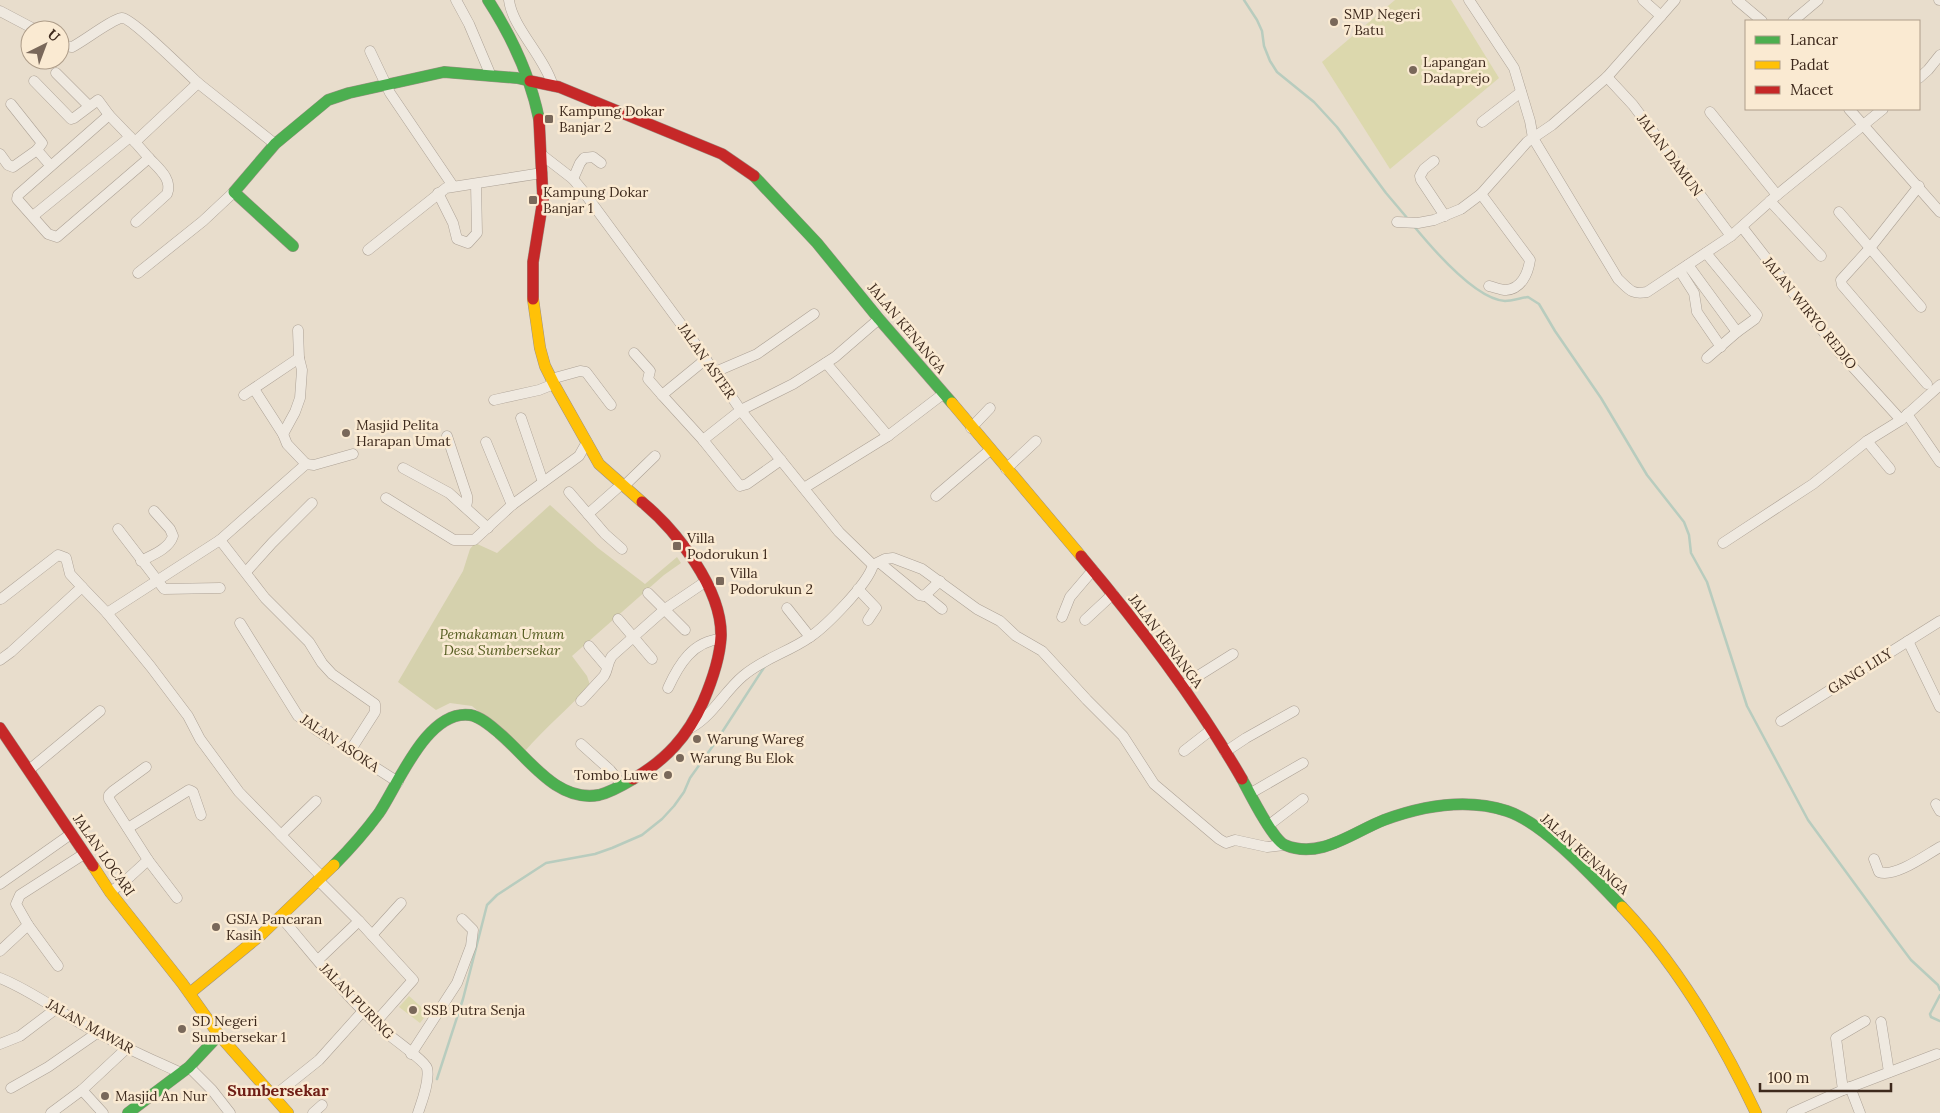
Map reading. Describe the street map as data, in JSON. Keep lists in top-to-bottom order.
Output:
{
  "streets": {
    "street": [
      "JALAN DAMUN",
      "JALAN WIRYO REDJO",
      "JALAN KENANGA",
      "JALAN ASTER",
      "GANG LILY",
      "JALAN ASOKA",
      "JALAN LOCARI",
      "JALAN PURING",
      "JALAN MAWAR"
    ]
  },
  "districts": ["Sumbersekar"],
  "parks": ["Pemakaman Umum Desa Sumbersekar"],
  "places": {
    "other": [
      "SMP Negeri 7 Batu",
      "Lapangan Dadaprejo",
      "Masjid Pelita Harapan Umat",
      "Warung Wareg",
      "Warung Bu Elok",
      "Tombo Luwe",
      "GSJA Pancaran Kasih",
      "SSB Putra Senja",
      "SD Negeri Sumbersekar 1",
      "Masjid An Nur"
    ],
    "transit": [
      "Kampung Dokar Banjar 2",
      "Kampung Dokar Banjar 1",
      "Villa Podorukun 1",
      "Villa Podorukun 2"
    ]
  },
  "legend": ["Lancar", "Padat", "Macet"],
  "scale_bar": "100 m",
  "north": "top right"
}
